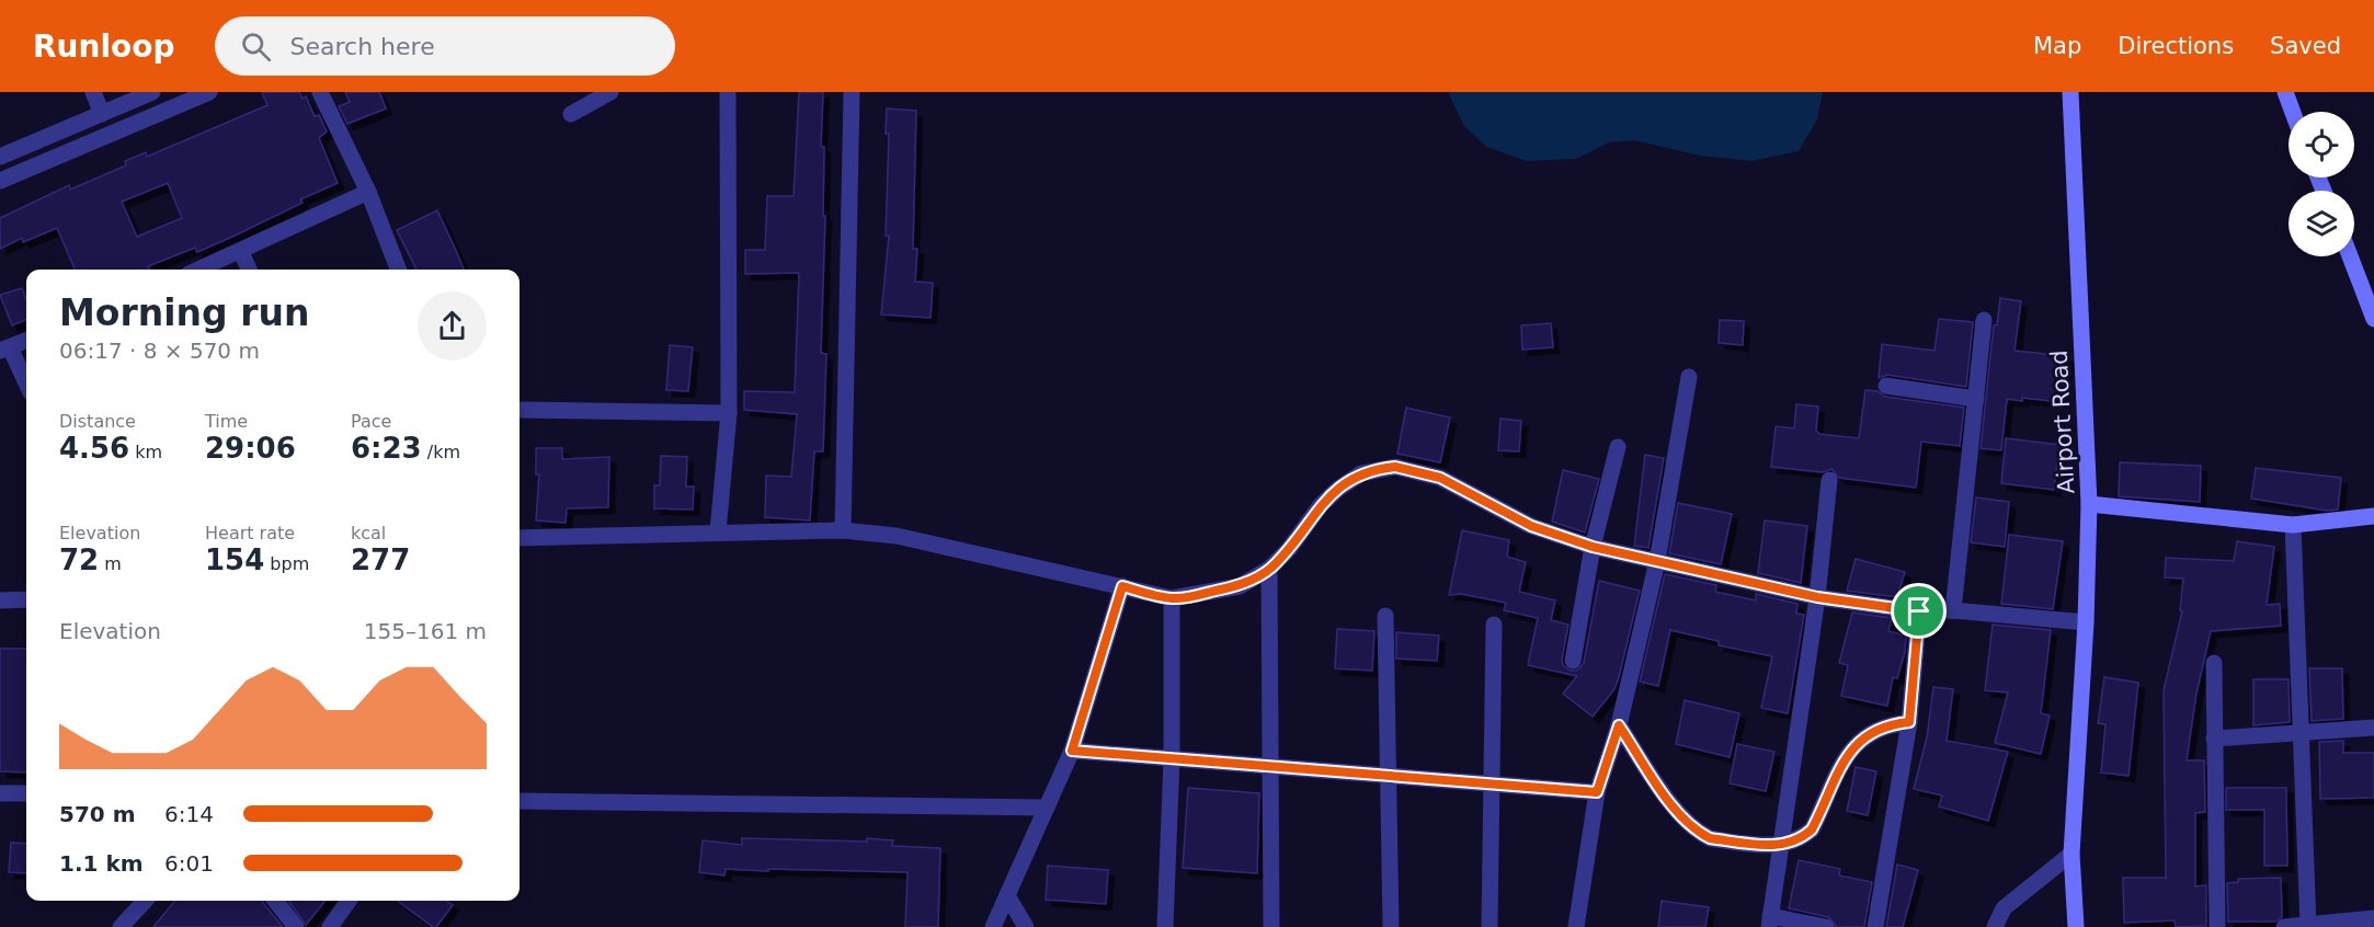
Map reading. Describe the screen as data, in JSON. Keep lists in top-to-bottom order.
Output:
{
  "streets": {
    "street": ["Airport Road"]
  },
  "page": {
    "header": "Runloop",
    "search": "Search here",
    "nav": ["Map", "Directions", "Saved"],
    "heading": ["Morning run", "06:17 · 8 × 570 m"],
    "stats": [
      ["Distance", "4.56 km"],
      ["Time", "29:06"],
      ["Pace", "6:23 /km"],
      ["Elevation", "72 m"],
      ["Heart rate", "154 bpm"],
      ["kcal", "277"]
    ],
    "chart": ["Elevation", "155–161 m"],
    "list": [
      {
        "name": "570 m",
        "note": "6:14"
      },
      {
        "name": "1.1 km",
        "note": "6:01"
      }
    ]
  }
}
